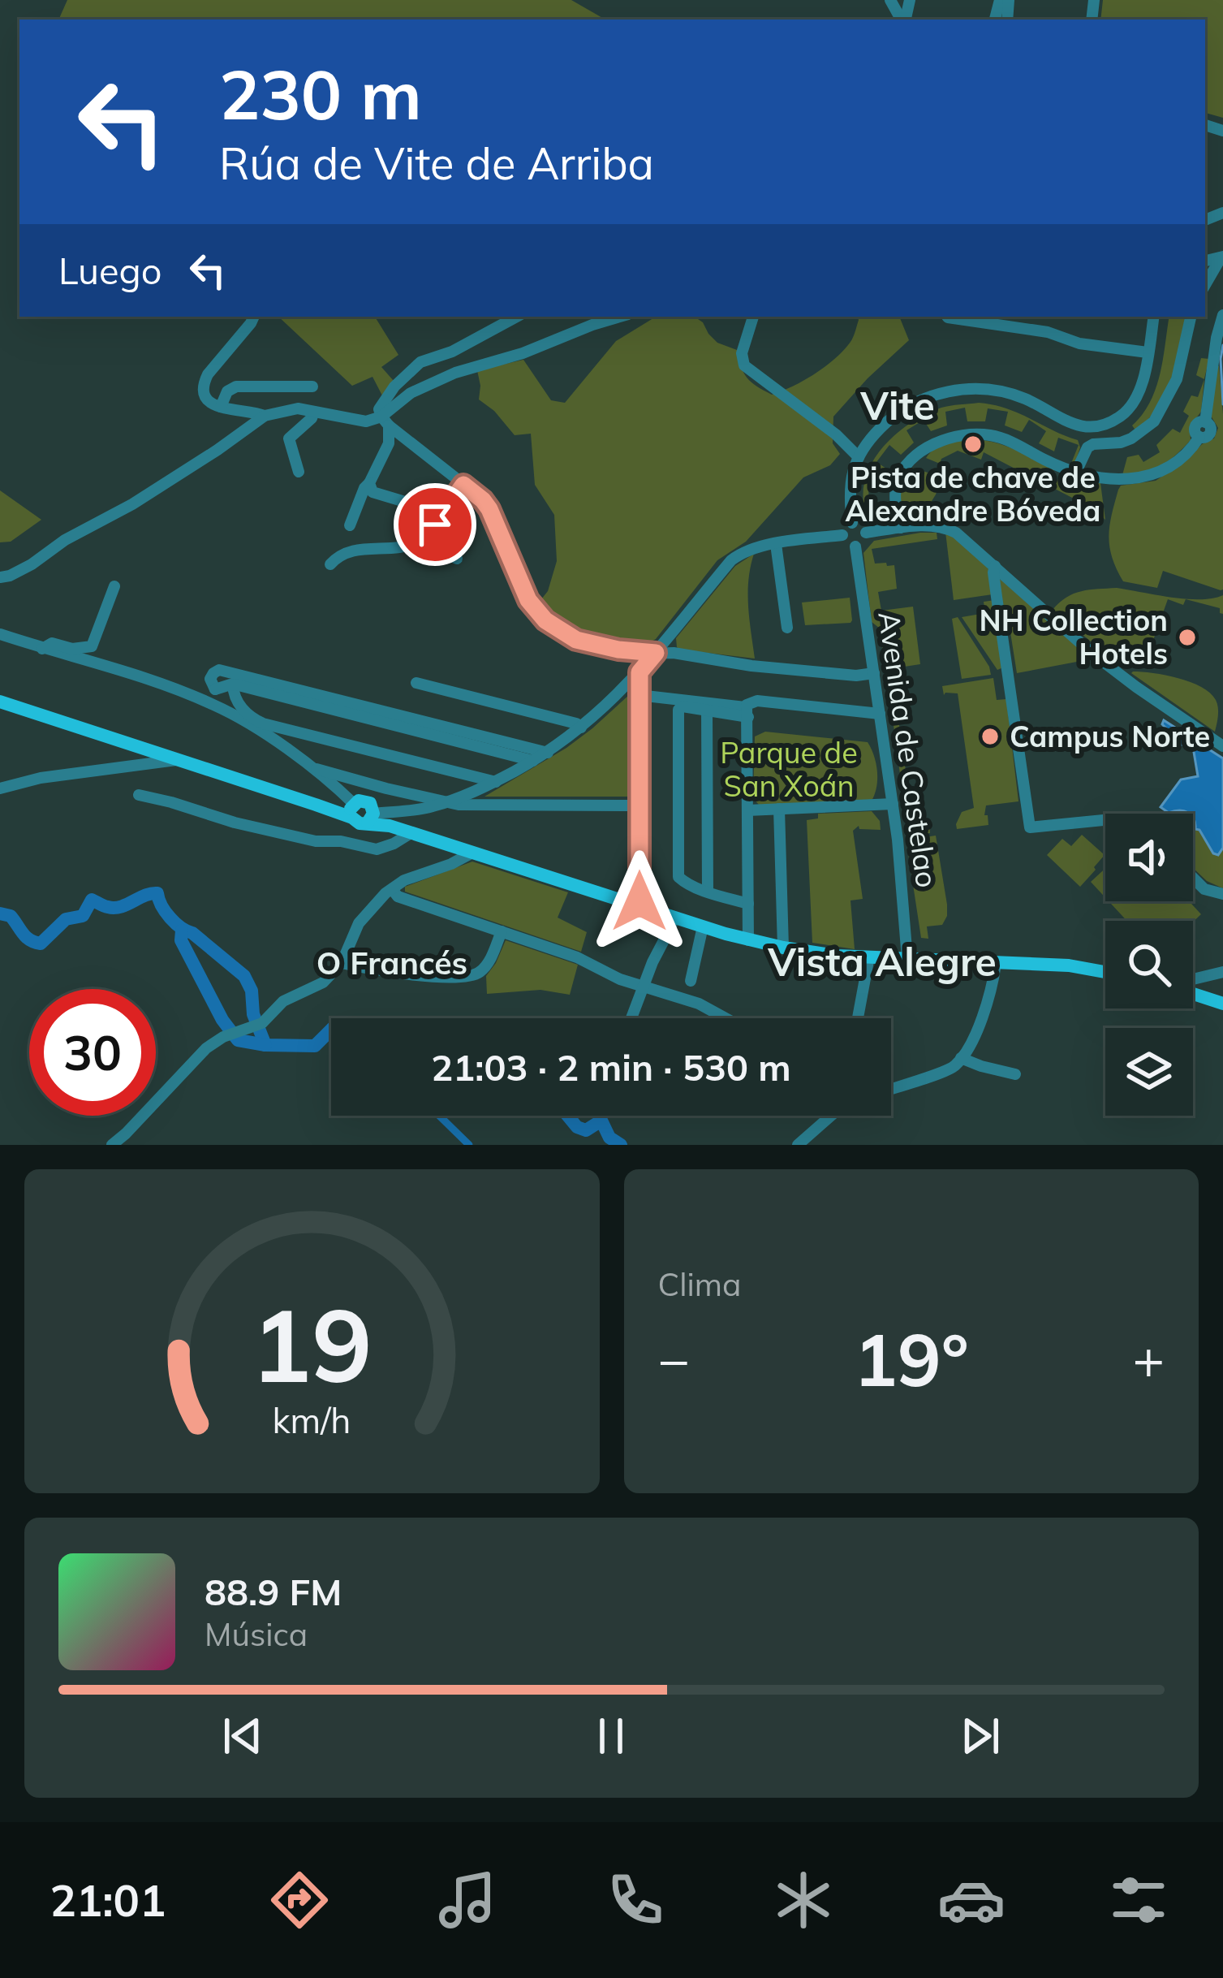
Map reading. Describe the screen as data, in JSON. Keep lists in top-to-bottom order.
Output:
{
  "streets": {
    "street": ["Avenida de Castelao"]
  },
  "districts": ["Vite", "Vista Alegre", "O Francés"],
  "parks": ["Parque de San Xoán"],
  "places": ["Pista de chave de Alexandre Bóveda", "NH Collection Hotels", "Campus Norte"],
  "page": {
    "turn": ["230 m", "Rúa de Vite de Arriba"],
    "then": "Luego",
    "limit": "30",
    "trip": "21:03 · 2 min · 530 m",
    "tile": "Clima",
    "heat": ["−", "19°", "+"],
    "song": ["88.9 FM", "Música"],
    "tabs": "21:01",
    "gauge": ["19", "km/h"]
  }
}
